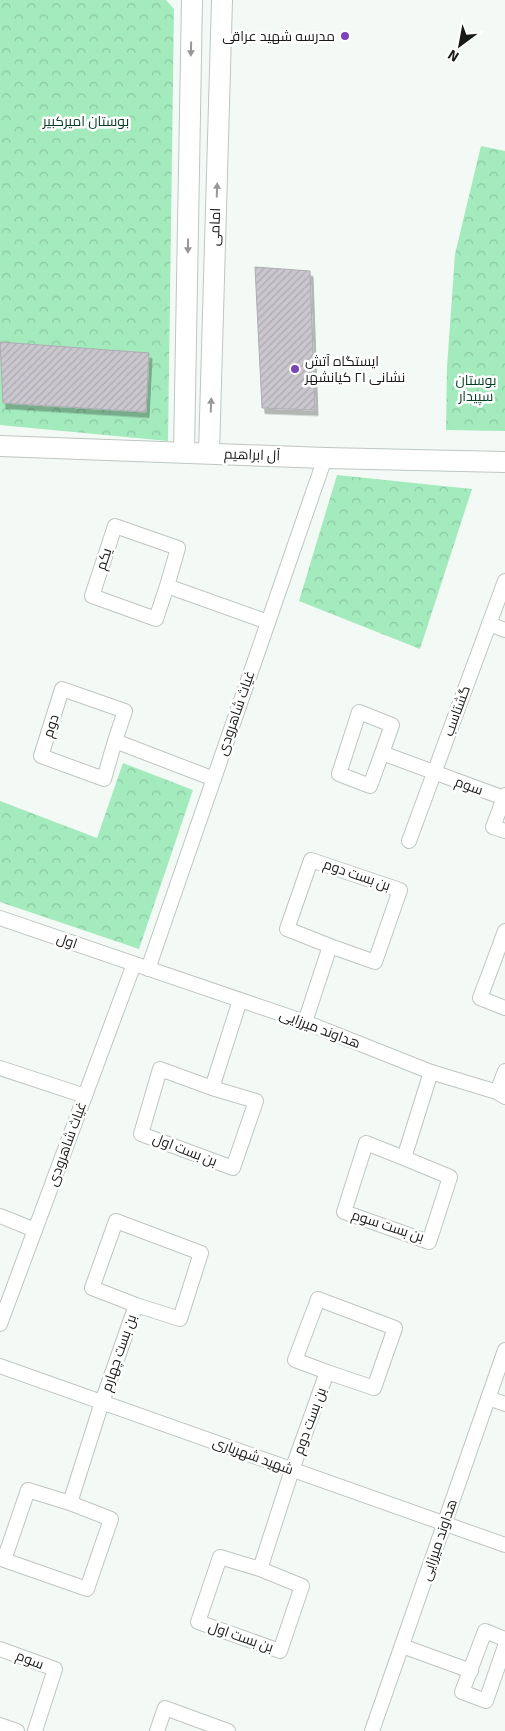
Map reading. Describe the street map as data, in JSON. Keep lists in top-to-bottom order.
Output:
{
  "streets": {
    "main road": ["امامی", "آل ابراهیم"],
    "street": [
      "یکم",
      "گشتاسب",
      "غیاث شاهرودی",
      "دوم",
      "سوم",
      "بن بست دوم",
      "اول",
      "هداوند میرزایی",
      "بن بست اول",
      "بن بست سوم",
      "بن بست چهارم",
      "شهید شهریاری"
    ]
  },
  "crossings": [
    ["امامی", "آل ابراهیم"],
    ["آل ابراهیم", "غیاث شاهرودی"],
    ["گشتاسب", "سوم"],
    ["غیاث شاهرودی", "اول"],
    ["غیاث شاهرودی", "هداوند میرزایی"],
    ["بن بست دوم", "شهید شهریاری"],
    ["اول", "هداوند میرزایی"],
    ["هداوند میرزایی", "شهید شهریاری"],
    ["بن بست چهارم", "شهید شهریاری"]
  ],
  "parks": ["بوستان امیرکبیر", "بوستان سپیدار"],
  "places": ["مدرسه شهید عراقی", "ایستگاه آتش نشانی ۲۱ کیانشهر"],
  "north": "bottom left"
}
